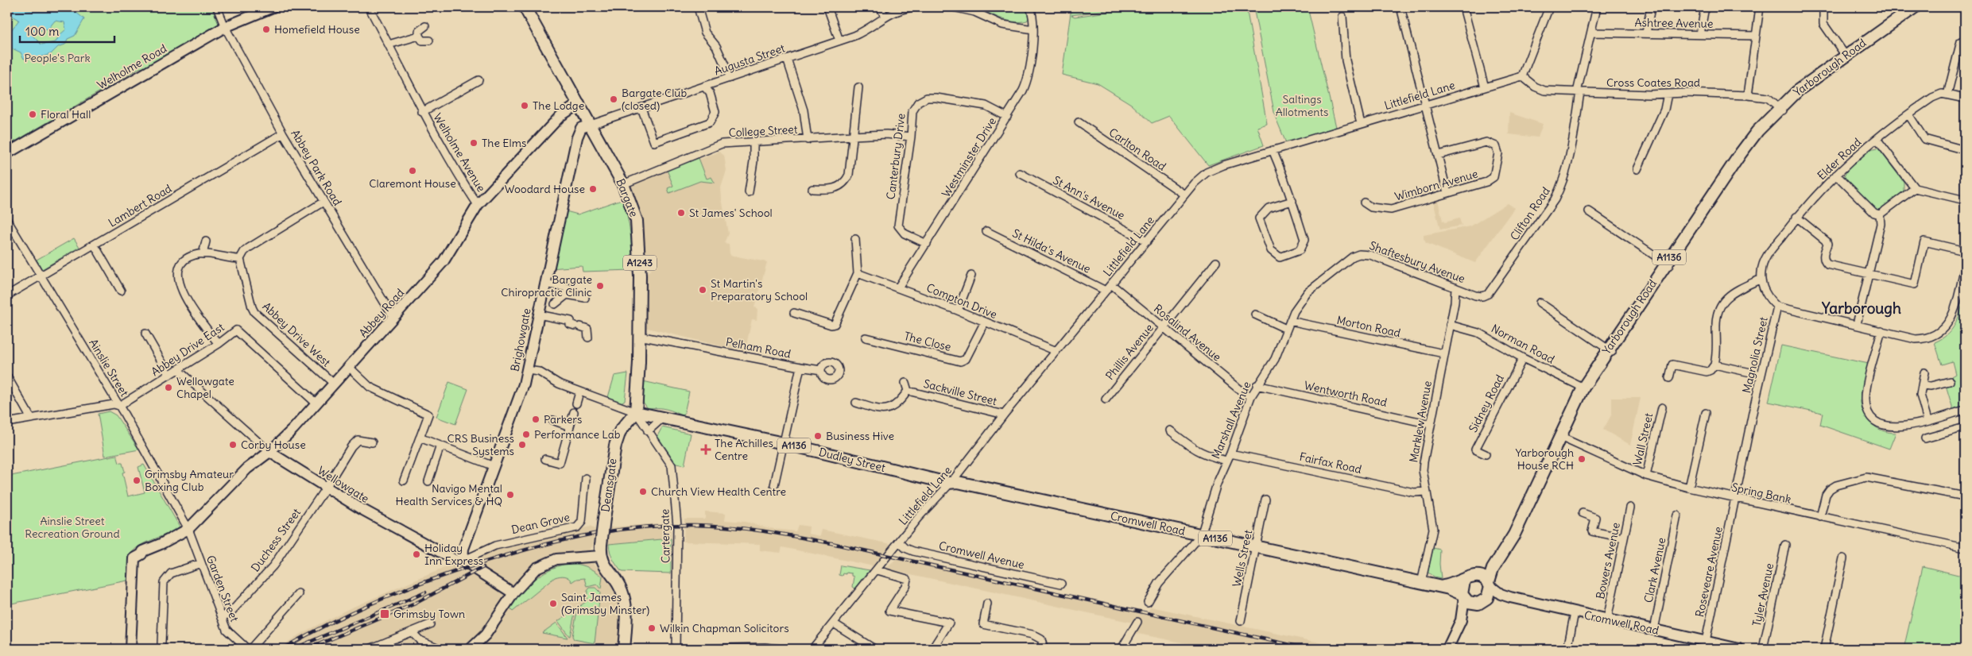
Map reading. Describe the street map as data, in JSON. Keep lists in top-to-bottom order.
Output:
{
  "streets": {
    "main road": [
      "Yarborough Road",
      "Bargate",
      "A1136",
      "A1243",
      "Dudley Street",
      "Deansgate",
      "Cromwell Road"
    ],
    "street": [
      "Ashtree Avenue",
      "Augusta Street",
      "Welholme Road",
      "Cross Coates Road",
      "Littlefield Lane",
      "College Street",
      "Carlton Road",
      "Welholme Avenue",
      "Canterbury Drive",
      "Westminster Drive",
      "Elder Road",
      "Abbey Park Road",
      "Wimborn Avenue",
      "St Ann's Avenue",
      "Lambert Road",
      "Clifton Road",
      "St Hilda's Avenue",
      "Shaftesbury Avenue",
      "Compton Drive",
      "Abbey Road",
      "Morton Road",
      "Rosalind Avenue",
      "Abbey Drive West",
      "Brighowgate",
      "The Close",
      "Norman Road",
      "Pelham Road",
      "Abbey Drive East",
      "Phillis Avenue",
      "Magnolia Street",
      "Ainslie Street",
      "Sackville Street",
      "Wentworth Road",
      "Sidney Road",
      "Marshall Avenue",
      "Marklew Avenue",
      "Wall Street",
      "Fairfax Road",
      "Wellowgate",
      "Spring Bank",
      "Dean Grove",
      "Cartergate",
      "Duchess Street",
      "Cromwell Avenue",
      "Wells Street",
      "Bowers Avenue",
      "Clark Avenue",
      "Roseveare Avenue",
      "Garden Street",
      "Tyler Avenue"
    ]
  },
  "crossings": [
    ["Ashtree Avenue", "Clifton Road"],
    ["Augusta Street", "Bargate"],
    ["Augusta Street", "Brighowgate"],
    ["Welholme Road", "Abbey Park Road"],
    ["Yarborough Road", "Cross Coates Road"],
    ["Yarborough Road", "A1136"],
    ["Yarborough Road", "Norman Road"],
    ["Yarborough Road", "Spring Bank"],
    ["Yarborough Road", "Cromwell Road"],
    ["Cross Coates Road", "Littlefield Lane"],
    ["Cross Coates Road", "Clifton Road"],
    ["Littlefield Lane", "Carlton Road"],
    ["Littlefield Lane", "St Ann's Avenue"],
    ["Littlefield Lane", "St Hilda's Avenue"],
    ["Littlefield Lane", "Compton Drive"],
    ["Littlefield Lane", "Rosalind Avenue"],
    ["Littlefield Lane", "Sackville Street"],
    ["Littlefield Lane", "Dudley Street"],
    ["Littlefield Lane", "Cromwell Road"],
    ["Littlefield Lane", "Cromwell Avenue"],
    ["College Street", "Canterbury Drive"],
    ["College Street", "Bargate"],
    ["Welholme Avenue", "Abbey Road"],
    ["Canterbury Drive", "Westminster Drive"],
    ["Westminster Drive", "Compton Drive"],
    ["Abbey Park Road", "Lambert Road"],
    ["Abbey Park Road", "Abbey Road"],
    ["Bargate", "Abbey Road"],
    ["Bargate", "Brighowgate"],
    ["Bargate", "Pelham Road"],
    ["Bargate", "Dudley Street"],
    ["Bargate", "Deansgate"],
    ["Bargate", "Cartergate"],
    ["Lambert Road", "Ainslie Street"],
    ["Clifton Road", "Shaftesbury Avenue"],
    ["A1136", "Cromwell Road"],
    ["Shaftesbury Avenue", "Marshall Avenue"],
    ["Shaftesbury Avenue", "Marklew Avenue"],
    ["Compton Drive", "The Close"],
    ["Abbey Road", "Abbey Drive West"],
    ["Abbey Road", "Abbey Drive East"],
    ["Abbey Road", "Ainslie Street"],
    ["Abbey Road", "Wellowgate"],
    ["Abbey Road", "Garden Street"],
    ["Morton Road", "Marshall Avenue"],
    ["Morton Road", "Marklew Avenue"],
    ["Rosalind Avenue", "Phillis Avenue"],
    ["Rosalind Avenue", "Marshall Avenue"],
    ["Brighowgate", "Wellowgate"],
    ["Brighowgate", "Dean Grove"],
    ["Norman Road", "Sidney Road"],
    ["Norman Road", "Marklew Avenue"],
    ["Pelham Road", "Dudley Street"],
    ["Abbey Drive East", "Ainslie Street"],
    ["Abbey Drive East", "Wellowgate"],
    ["Magnolia Street", "Spring Bank"],
    ["Magnolia Street", "Roseveare Avenue"],
    ["Ainslie Street", "Garden Street"],
    ["Wentworth Road", "Marshall Avenue"],
    ["Wentworth Road", "Marklew Avenue"],
    ["Marshall Avenue", "Fairfax Road"],
    ["Marshall Avenue", "Cromwell Road"],
    ["Marklew Avenue", "Fairfax Road"],
    ["Marklew Avenue", "Cromwell Road"],
    ["Wall Street", "Spring Bank"],
    ["Dudley Street", "Deansgate"],
    ["Dudley Street", "Cromwell Road"],
    ["Dudley Street", "Cartergate"],
    ["Wellowgate", "Dean Grove"],
    ["Wellowgate", "Duchess Street"],
    ["Deansgate", "Cartergate"],
    ["Spring Bank", "Roseveare Avenue"],
    ["Cromwell Road", "Wells Street"],
    ["Cromwell Road", "Bowers Avenue"],
    ["Cromwell Road", "Clark Avenue"],
    ["Cromwell Road", "Roseveare Avenue"],
    ["Duchess Street", "Garden Street"]
  ],
  "districts": ["Yarborough"],
  "parks": ["People's Park", "Saltings Allotments", "Ainslie Street Recreation Ground"],
  "places": {
    "other": [
      "Homefield House",
      "Bargate Club (closed)",
      "The Lodge",
      "Floral Hall",
      "The Elms",
      "Claremont House",
      "Woodard House",
      "St James' School",
      "Bargate Chiropractic Clinic",
      "St Martin's Preparatory School",
      "Wellowgate Chapel",
      "Parkers",
      "Performance Lab",
      "Business Hive",
      "Corby House",
      "CRS Business Systems",
      "Yarborough House RCH",
      "Grimsby Amateur Boxing Club",
      "Church View Health Centre",
      "Navigo Mental Health Services & HQ",
      "Holiday Inn Express",
      "Saint James (Grimsby Minster)",
      "Wilkin Chapman Solicitors"
    ],
    "health": ["The Achilles Centre"],
    "transit": ["Grimsby Town"]
  },
  "scale_bar": "100 m"
}
